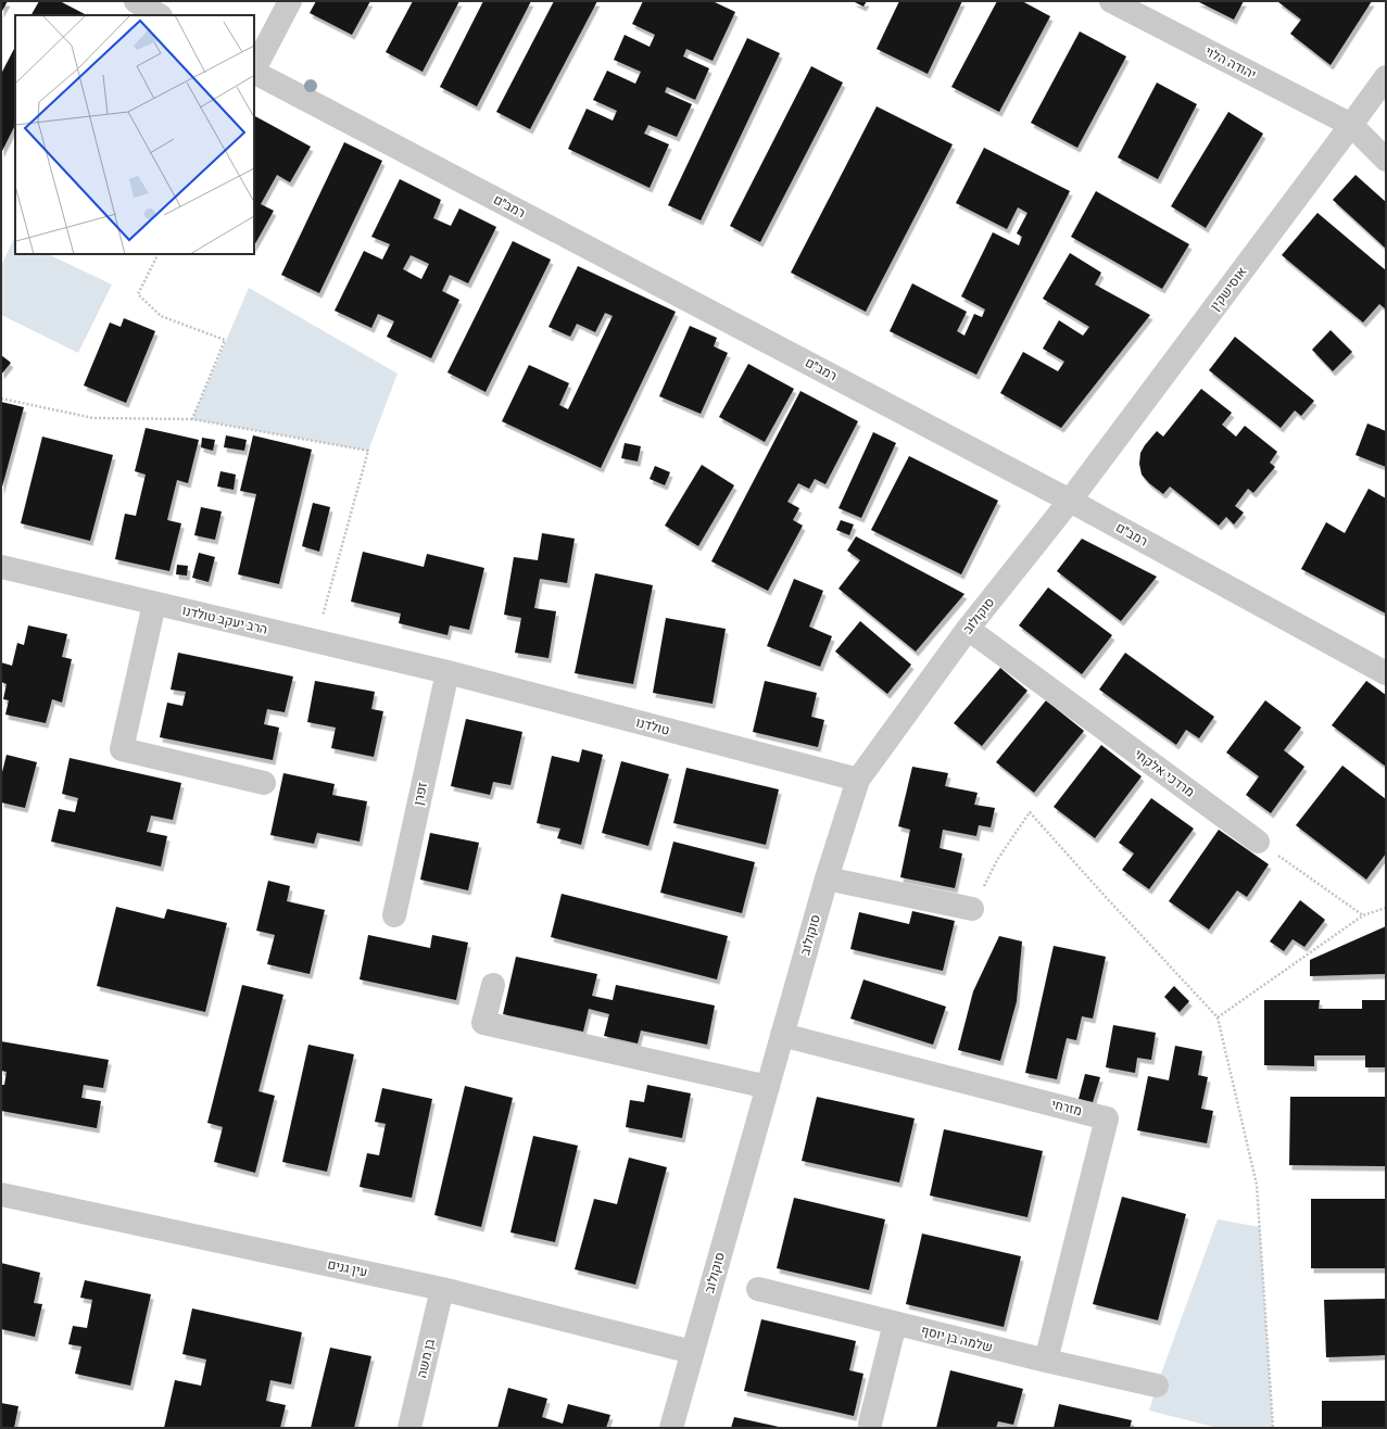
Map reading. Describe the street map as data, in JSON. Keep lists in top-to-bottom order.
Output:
{
  "streets": {
    "street": [
      "יהודה הלוי",
      "רמב\"ם",
      "אוסישקין",
      "סוקולוב",
      "הרב יעקב טולדנו",
      "טולדנו",
      "מרדכי אלקחי",
      "זפרן",
      "מזרחי",
      "עין גנים",
      "שלמה בן יוסף",
      "בן משה"
    ]
  },
  "crossings": [
    ["יהודה הלוי", "אוסישקין"],
    ["רמב\"ם", "אוסישקין"],
    ["רמב\"ם", "סוקולוב"],
    ["אוסישקין", "סוקולוב"],
    ["סוקולוב", "טולדנו"],
    ["סוקולוב", "מרדכי אלקחי"],
    ["סוקולוב", "מזרחי"],
    ["סוקולוב", "עין גנים"],
    ["הרב יעקב טולדנו", "טולדנו"],
    ["הרב יעקב טולדנו", "זפרן"],
    ["טולדנו", "זפרן"],
    ["מזרחי", "שלמה בן יוסף"],
    ["עין גנים", "בן משה"]
  ]
}
